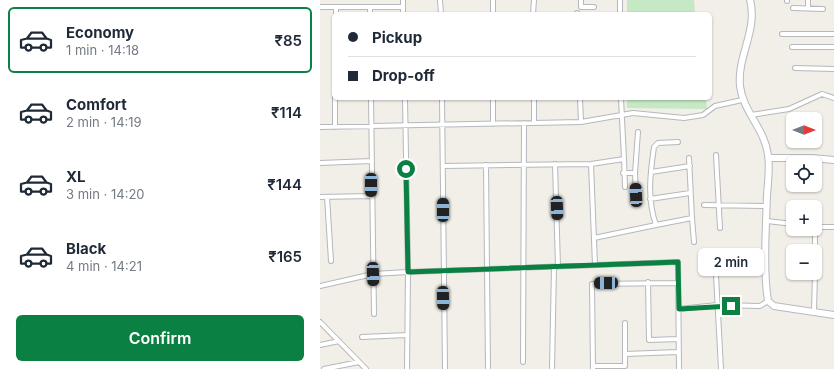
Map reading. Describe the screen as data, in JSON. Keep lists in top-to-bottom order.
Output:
{
  "north": "right",
  "page": {
    "list": [
      {
        "name": "Economy",
        "note": "1 min · 14:18",
        "value": "₹85"
      },
      {
        "name": "Comfort",
        "note": "2 min · 14:19",
        "value": "₹114"
      },
      {
        "name": "XL",
        "note": "3 min · 14:20",
        "value": "₹144"
      },
      {
        "name": "Black",
        "note": "4 min · 14:21",
        "value": "₹165"
      }
    ],
    "banner": ["Pickup", "Drop-off"],
    "map_buttons": ["+", "−"],
    "bubble": "2 min",
    "buttons": "Confirm"
  }
}
